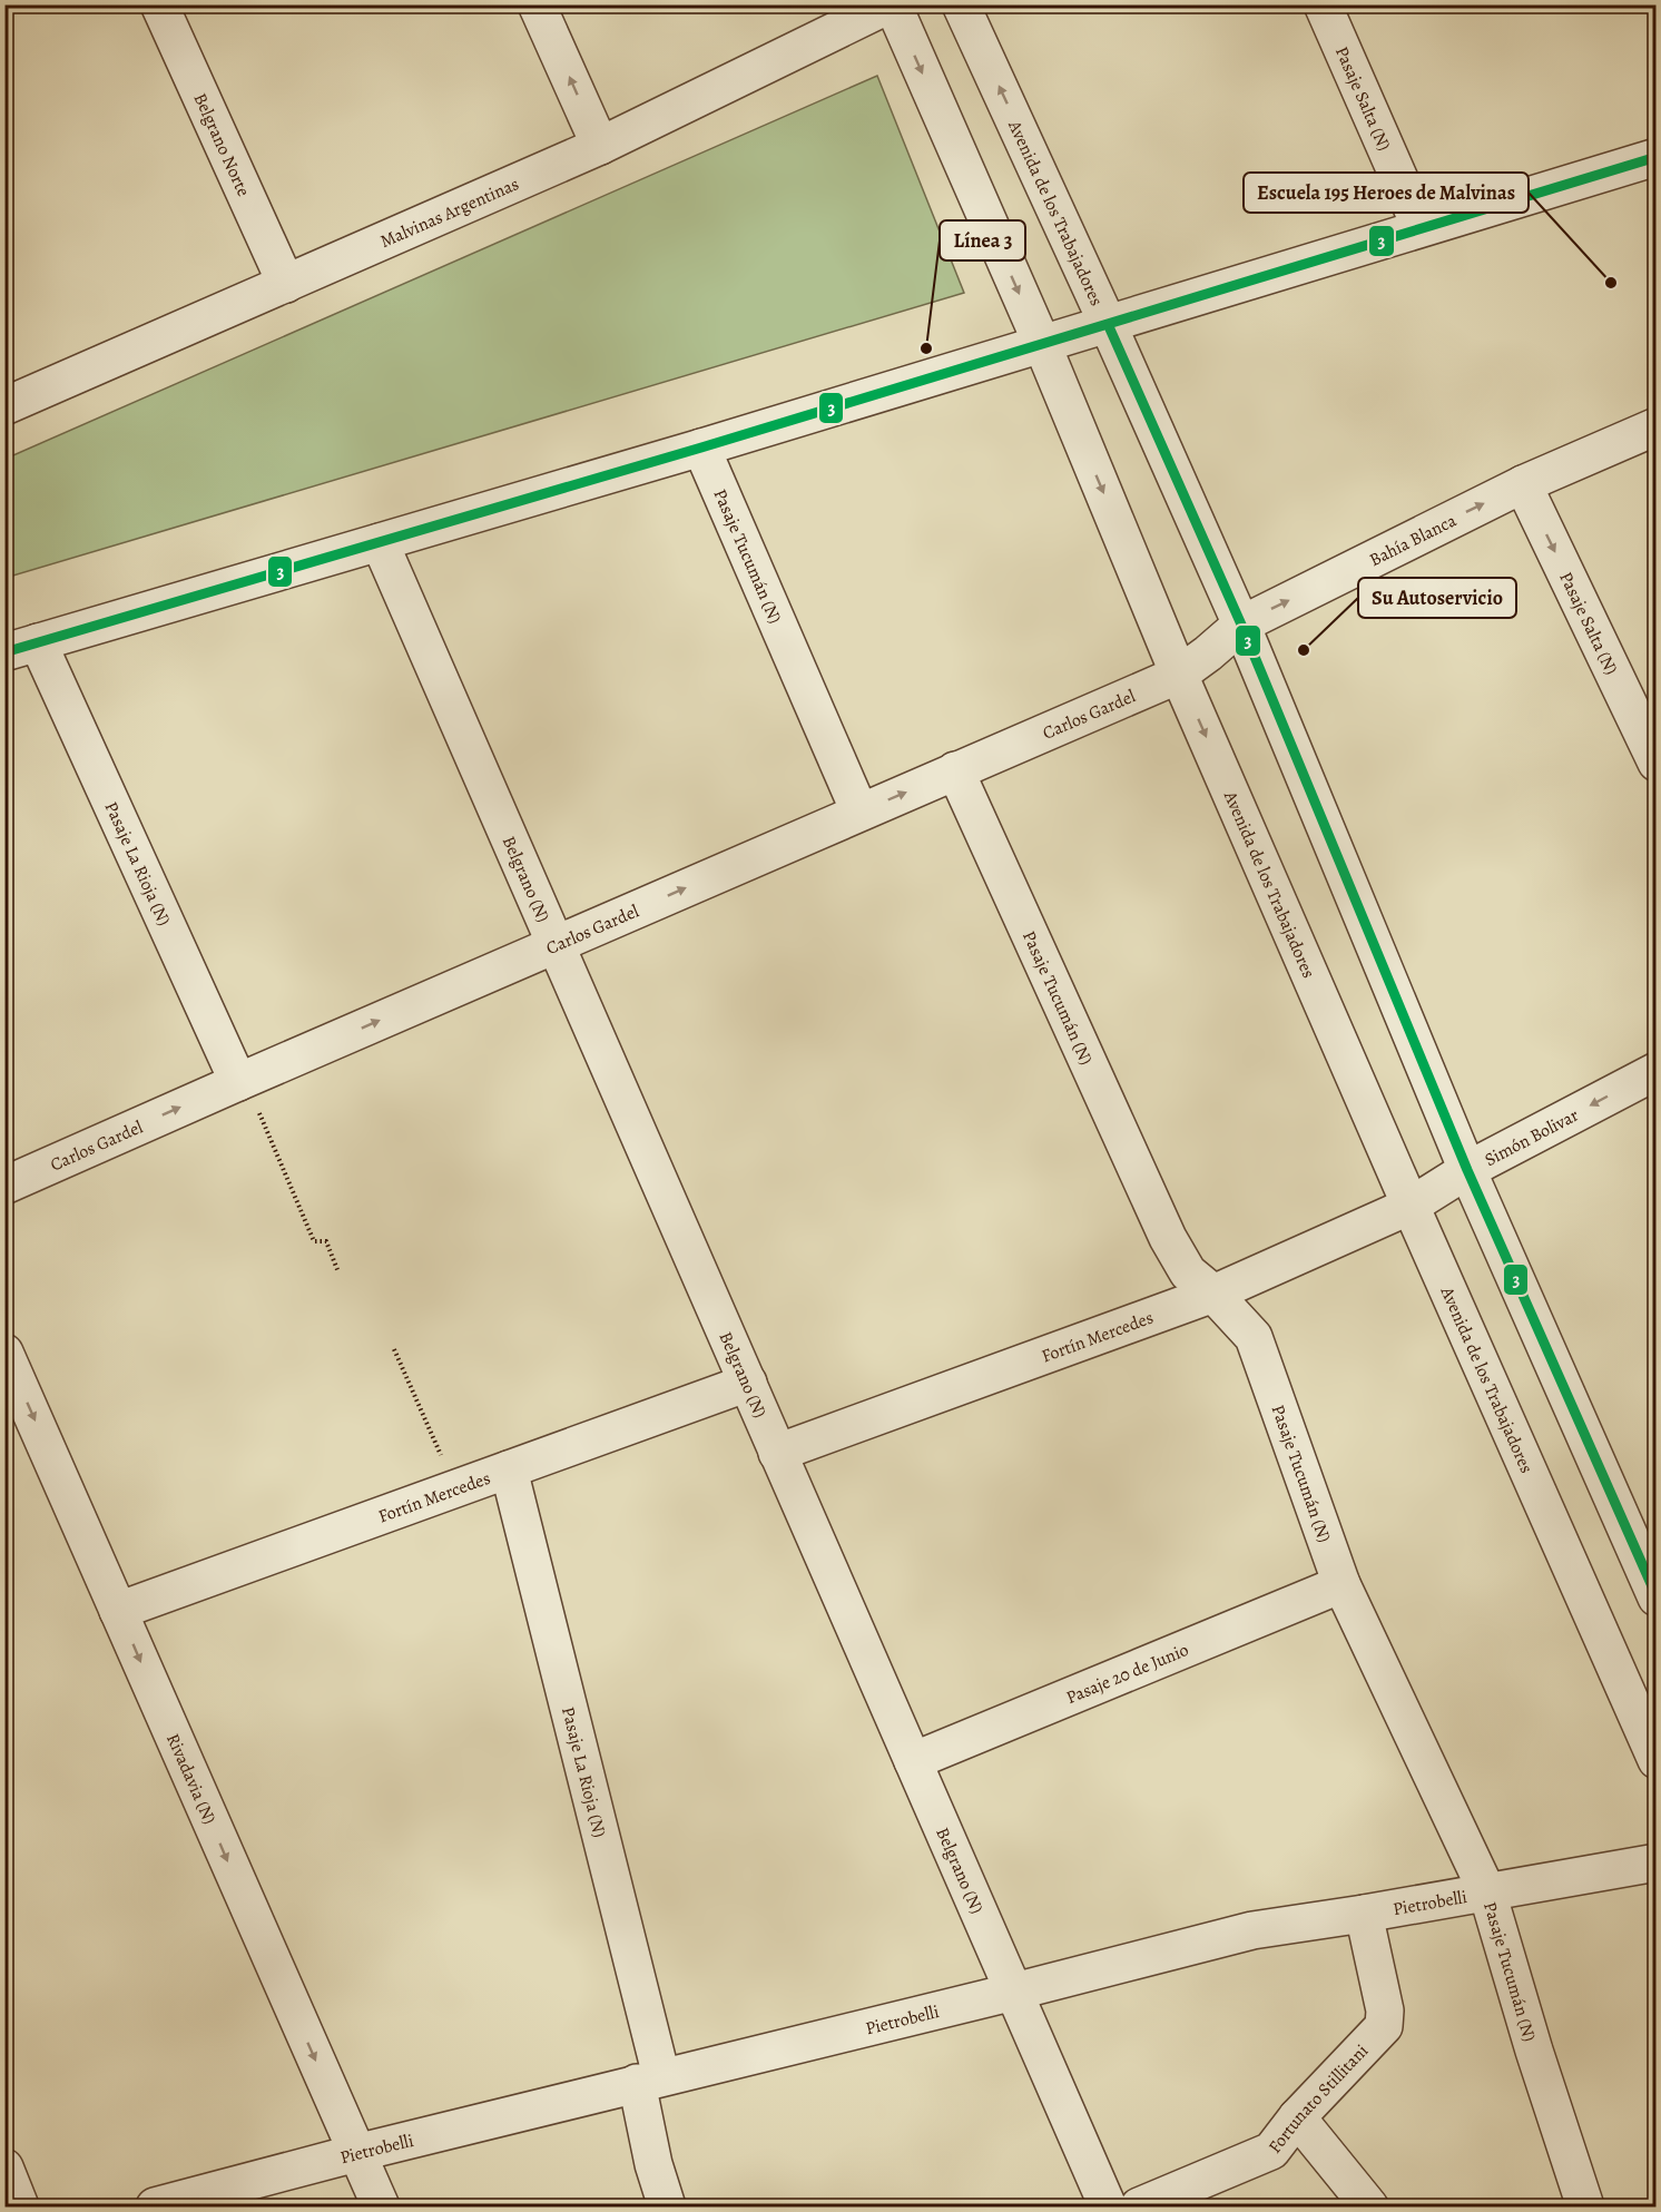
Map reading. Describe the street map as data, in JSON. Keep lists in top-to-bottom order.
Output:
{
  "streets": {
    "street": [
      "Pasaje Salta (N)",
      "Belgrano Norte",
      "Malvinas Argentinas",
      "Avenida de los Trabajadores",
      "Bahía Blanca",
      "Pasaje Tucumán (N)",
      "Carlos Gardel",
      "Pasaje La Rioja (N)",
      "Belgrano (N)",
      "Simón Bolivar",
      "Fortín Mercedes",
      "Pasaje 20 de Junio",
      "Rivadavia (N)",
      "Pietrobelli",
      "Fortunato Stillitani"
    ]
  },
  "crossings": [
    ["Pasaje Salta (N)", "Bahía Blanca"],
    ["Belgrano Norte", "Malvinas Argentinas"],
    ["Malvinas Argentinas", "Avenida de los Trabajadores"],
    ["Avenida de los Trabajadores", "Bahía Blanca"],
    ["Avenida de los Trabajadores", "Carlos Gardel"],
    ["Avenida de los Trabajadores", "Simón Bolivar"],
    ["Avenida de los Trabajadores", "Fortín Mercedes"],
    ["Bahía Blanca", "Carlos Gardel"],
    ["Pasaje Tucumán (N)", "Carlos Gardel"],
    ["Pasaje Tucumán (N)", "Fortín Mercedes"],
    ["Pasaje Tucumán (N)", "Pasaje 20 de Junio"],
    ["Pasaje Tucumán (N)", "Pietrobelli"],
    ["Carlos Gardel", "Pasaje La Rioja (N)"],
    ["Carlos Gardel", "Belgrano (N)"],
    ["Pasaje La Rioja (N)", "Fortín Mercedes"],
    ["Pasaje La Rioja (N)", "Pietrobelli"],
    ["Belgrano (N)", "Fortín Mercedes"],
    ["Belgrano (N)", "Pasaje 20 de Junio"],
    ["Belgrano (N)", "Pietrobelli"],
    ["Simón Bolivar", "Fortín Mercedes"],
    ["Fortín Mercedes", "Rivadavia (N)"],
    ["Rivadavia (N)", "Pietrobelli"],
    ["Pietrobelli", "Fortunato Stillitani"]
  ],
  "one_way": [
    "Pasaje Salta (N)",
    "Carlos Gardel",
    "Simón Bolivar",
    "Rivadavia (N)"
  ],
  "places": ["Escuela 195 Heroes de Malvinas", "Línea 3", "Su Autoservicio"],
  "lines": ["transit line 3"]
}
